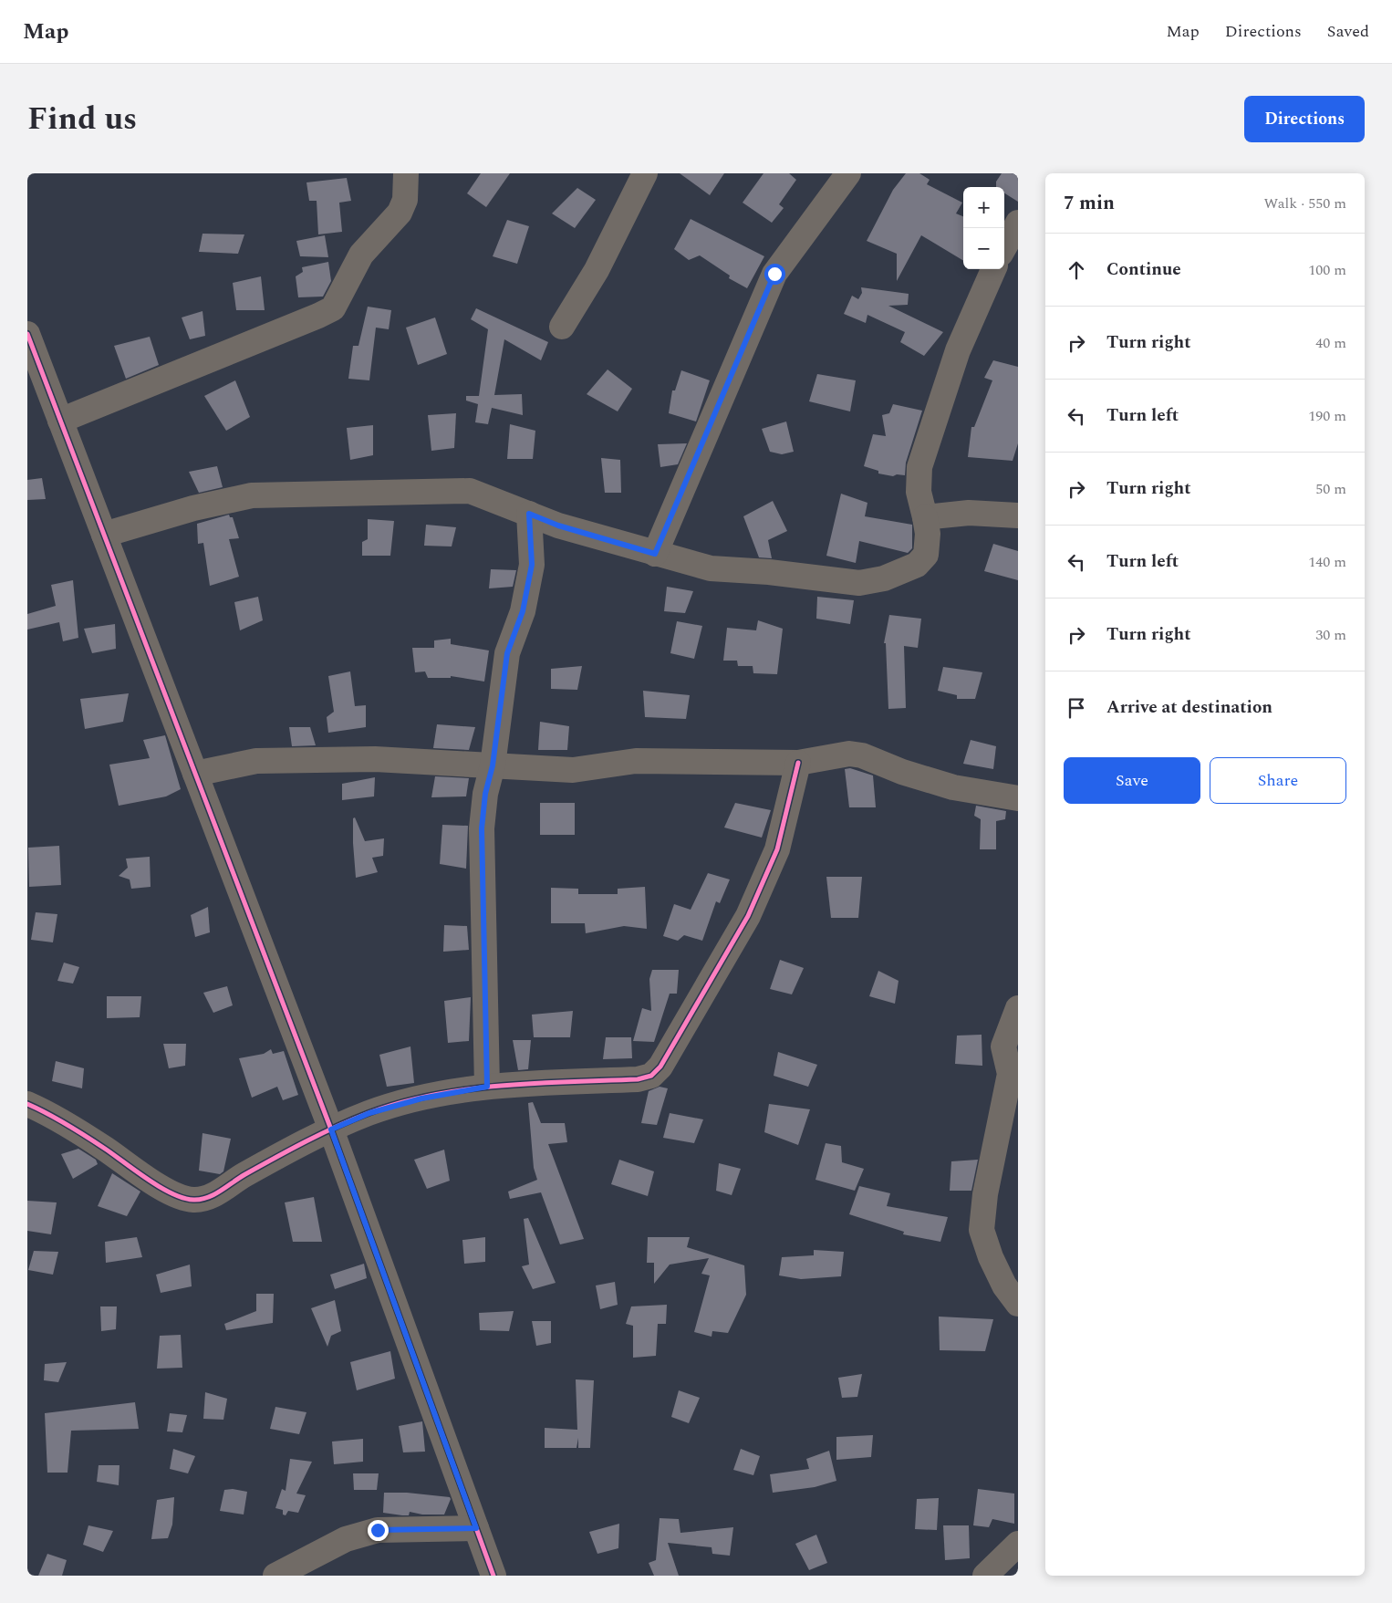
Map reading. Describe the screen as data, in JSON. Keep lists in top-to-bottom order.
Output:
{
  "page": {
    "header": "Map",
    "nav": ["Map", "Directions", "Saved"],
    "title": "Find us",
    "buttons": [
      "Directions",
      ["Save", "Share"]
    ],
    "heading": ["7 min", "Walk · 550 m"],
    "map_buttons": ["+", "−"],
    "list": [
      ["Continue", "100 m"],
      ["Turn right", "40 m"],
      ["Turn left", "190 m"],
      ["Turn right", "50 m"],
      ["Turn left", "140 m"],
      ["Turn right", "30 m"],
      "Arrive at destination"
    ]
  }
}
